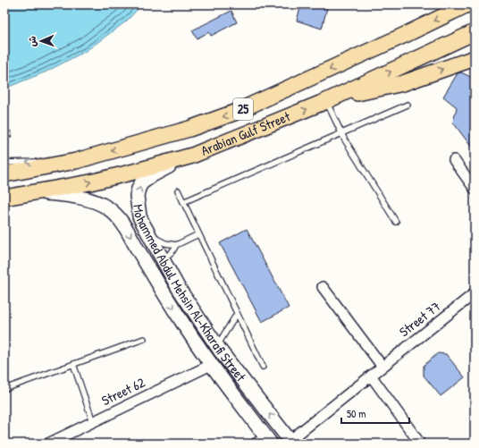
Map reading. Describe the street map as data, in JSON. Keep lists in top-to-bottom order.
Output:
{
  "streets": {
    "main road": ["25", "Arabian Gulf Street", "Mohammed Abdul Mehsin Al-Kharafi Street"],
    "street": ["Street 77", "Street 62"]
  },
  "crossings": [
    ["Arabian Gulf Street", "Mohammed Abdul Mehsin Al-Kharafi Street"],
    ["Mohammed Abdul Mehsin Al-Kharafi Street", "Street 77"],
    ["Mohammed Abdul Mehsin Al-Kharafi Street", "Street 62"]
  ],
  "scale_bar": "50 m",
  "north": "left"
}
